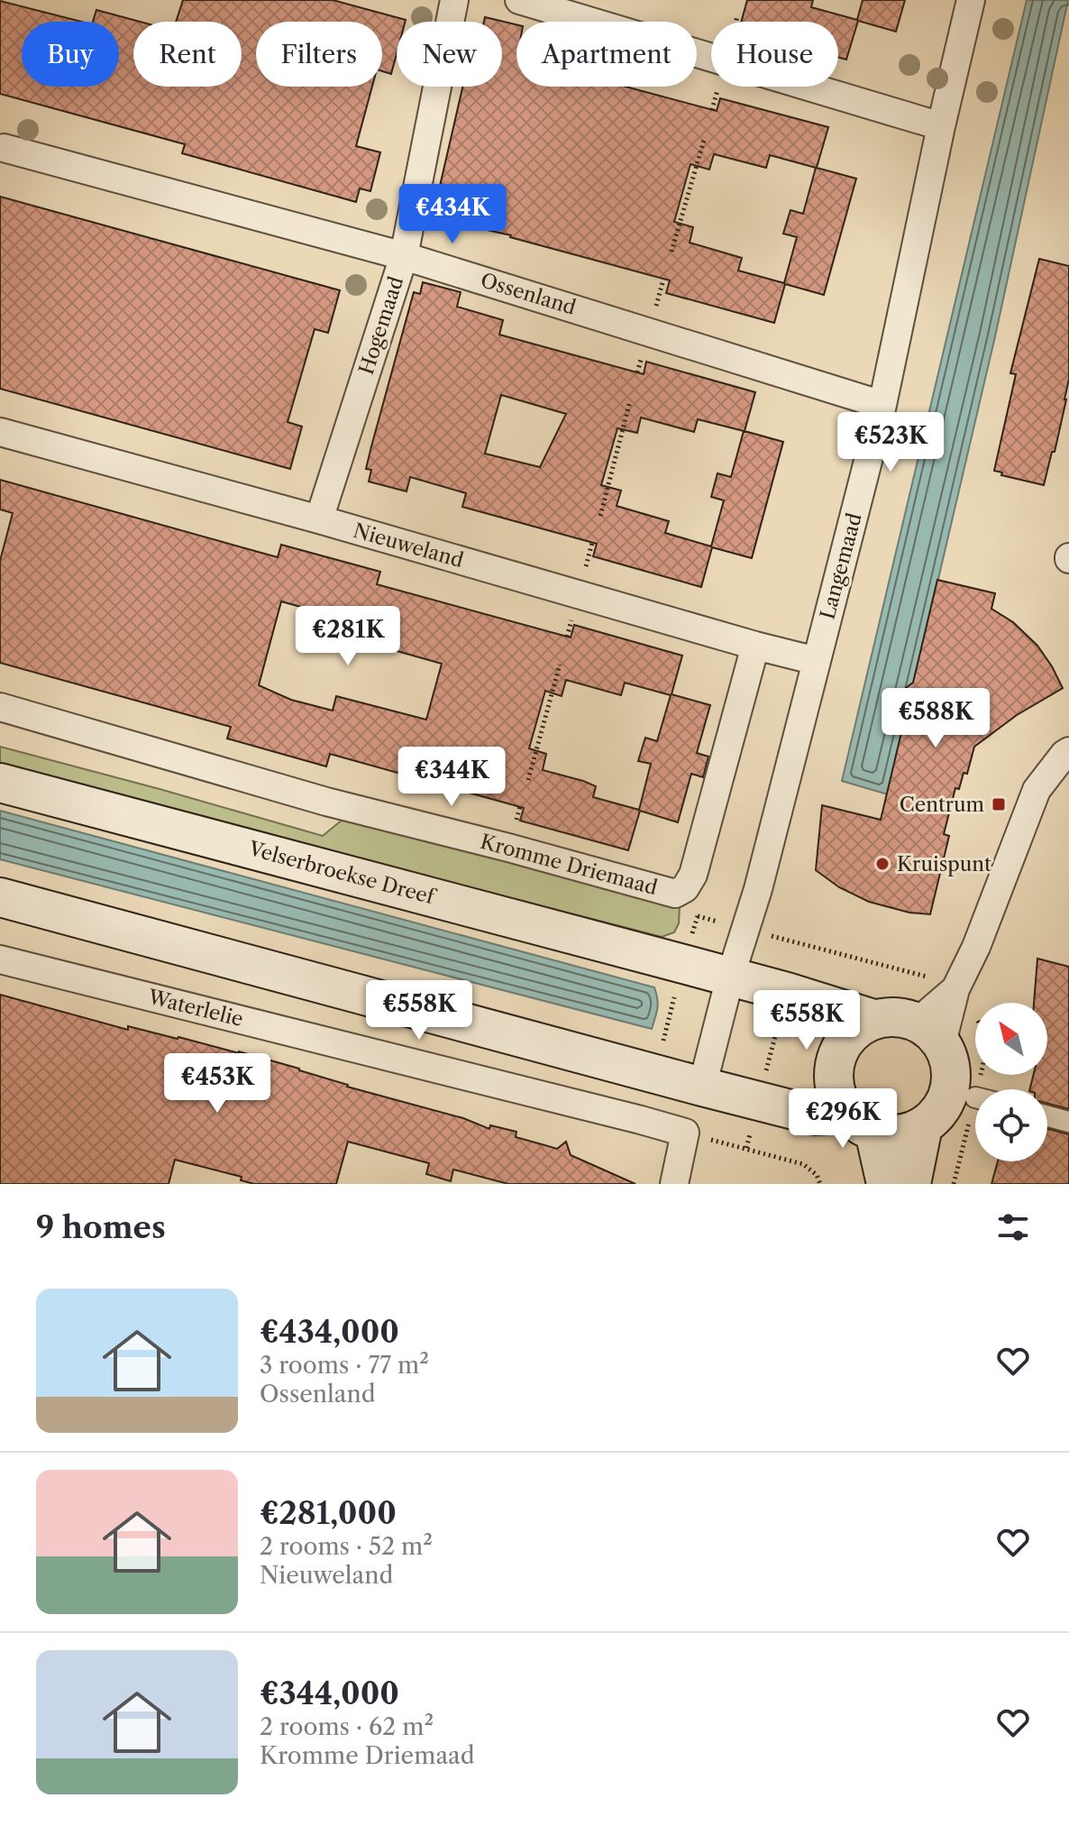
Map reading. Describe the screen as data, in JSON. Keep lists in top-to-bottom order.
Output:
{
  "streets": {
    "main road": ["Velserbroekse Dreef"],
    "street": [
      "Ossenland",
      "Hogemaad",
      "Nieuweland",
      "Langemaad",
      "Kromme Driemaad",
      "Waterlelie"
    ]
  },
  "crossings": [
    ["Ossenland", "Hogemaad"],
    ["Ossenland", "Langemaad"],
    ["Hogemaad", "Nieuweland"],
    ["Nieuweland", "Langemaad"],
    ["Nieuweland", "Kromme Driemaad"],
    ["Langemaad", "Velserbroekse Dreef"]
  ],
  "places": {
    "transit": ["Centrum"],
    "other": ["Kruispunt"]
  },
  "north": "top left",
  "page": {
    "chip": [
      "Buy",
      "Rent",
      "Filters",
      "New",
      "Apartment",
      "House"
    ],
    "price": [
      "€434K",
      "€523K",
      "€281K",
      "€588K",
      "€344K",
      "€558K",
      "€558K",
      "€453K",
      "€296K"
    ],
    "heading": "9 homes",
    "list": [
      {
        "name": "€434,000",
        "note": "3 rooms · 77 m² · Ossenland"
      },
      {
        "name": "€281,000",
        "note": "2 rooms · 52 m² · Nieuweland"
      },
      {
        "name": "€344,000",
        "note": "2 rooms · 62 m² · Kromme Driemaad"
      }
    ]
  }
}
